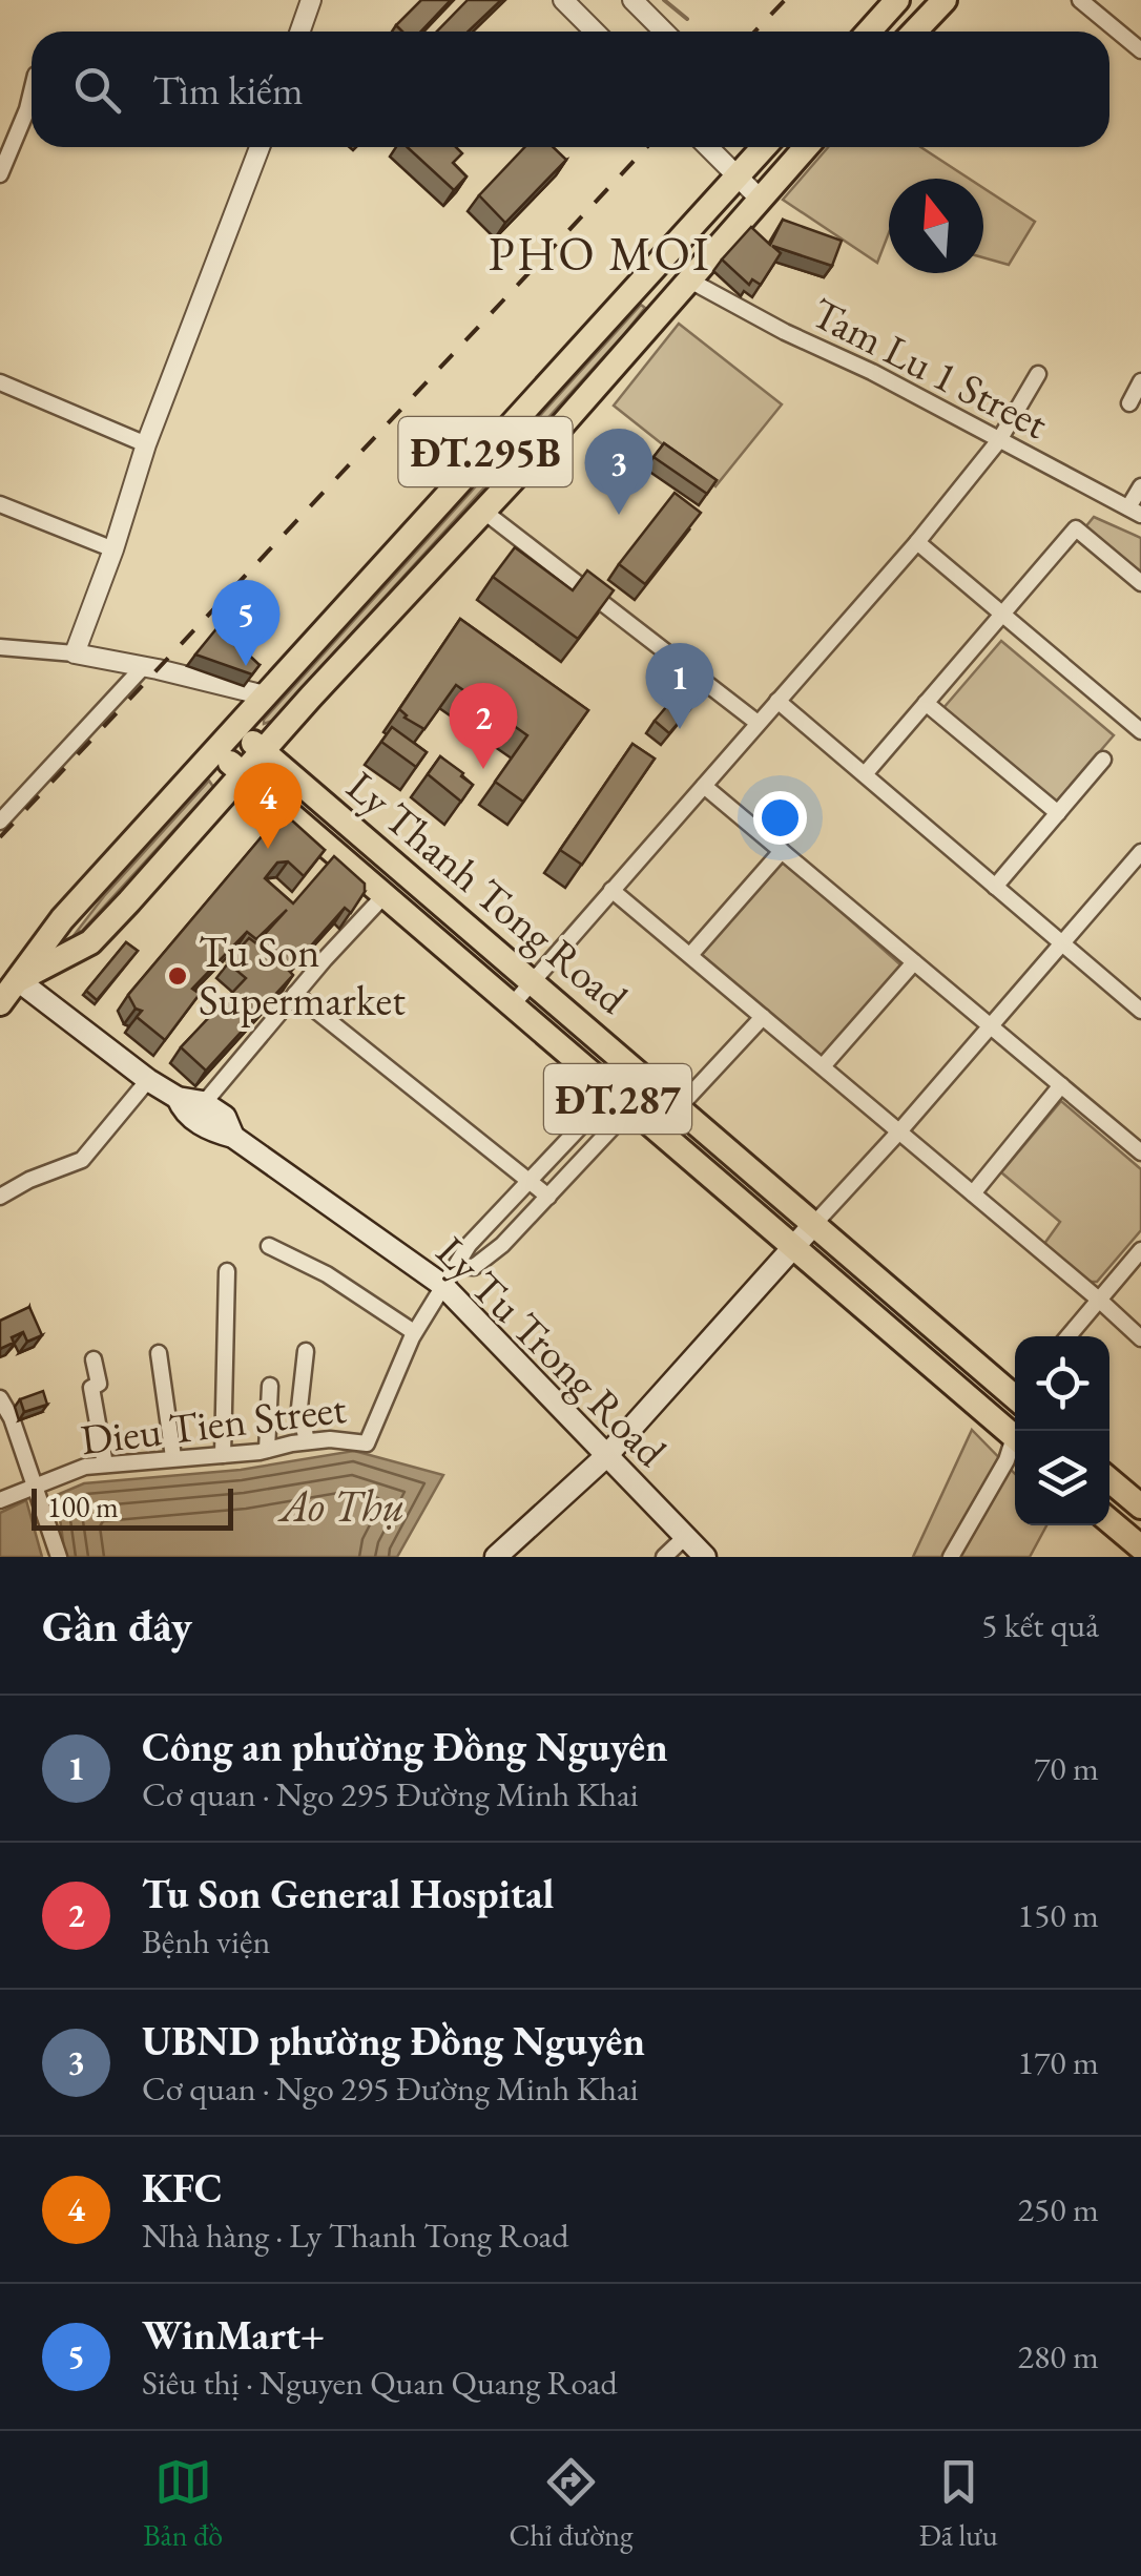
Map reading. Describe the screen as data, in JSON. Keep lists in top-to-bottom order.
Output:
{
  "streets": {
    "main road": [
      "ĐT.295B",
      "Ly Thanh Tong Road",
      "ĐT.287",
      "Ly Tu Trong Road"
    ],
    "street": ["Tam Lu 1 Street", "Dieu Tien Street"]
  },
  "crossings": [
    ["Tam Lu 1 Street", "ĐT.295B"],
    ["ĐT.295B", "Ly Thanh Tong Road"],
    ["ĐT.295B", "Ly Tu Trong Road"],
    ["Ly Thanh Tong Road", "Dieu Tien Street"],
    ["Ly Tu Trong Road", "Dieu Tien Street"]
  ],
  "districts": ["PHO MOI"],
  "water": ["Ao Thụ"],
  "places": ["Tu Son Supermarket"],
  "scale_bar": "100 m",
  "north": "top",
  "page": {
    "search": "Tìm kiếm",
    "pins": [
      "3",
      "5",
      "1",
      "2",
      "4"
    ],
    "scale": "100 m",
    "heading": ["Gần đây", "5 kết quả"],
    "list": [
      {
        "mark": "1",
        "name": "Công an phường Đồng Nguyên",
        "note": "Cơ quan · Ngo 295 Đường Minh Khai",
        "value": "70 m"
      },
      {
        "mark": "2",
        "name": "Tu Son General Hospital",
        "note": "Bệnh viện",
        "value": "150 m"
      },
      {
        "mark": "3",
        "name": "UBND phường Đồng Nguyên",
        "note": "Cơ quan · Ngo 295 Đường Minh Khai",
        "value": "170 m"
      },
      {
        "mark": "4",
        "name": "KFC",
        "note": "Nhà hàng · Ly Thanh Tong Road",
        "value": "250 m"
      },
      {
        "mark": "5",
        "name": "WinMart+",
        "note": "Siêu thị · Nguyen Quan Quang Road",
        "value": "280 m"
      }
    ],
    "nav": ["Bản đồ", "Chỉ đường", "Đã lưu"]
  }
}
